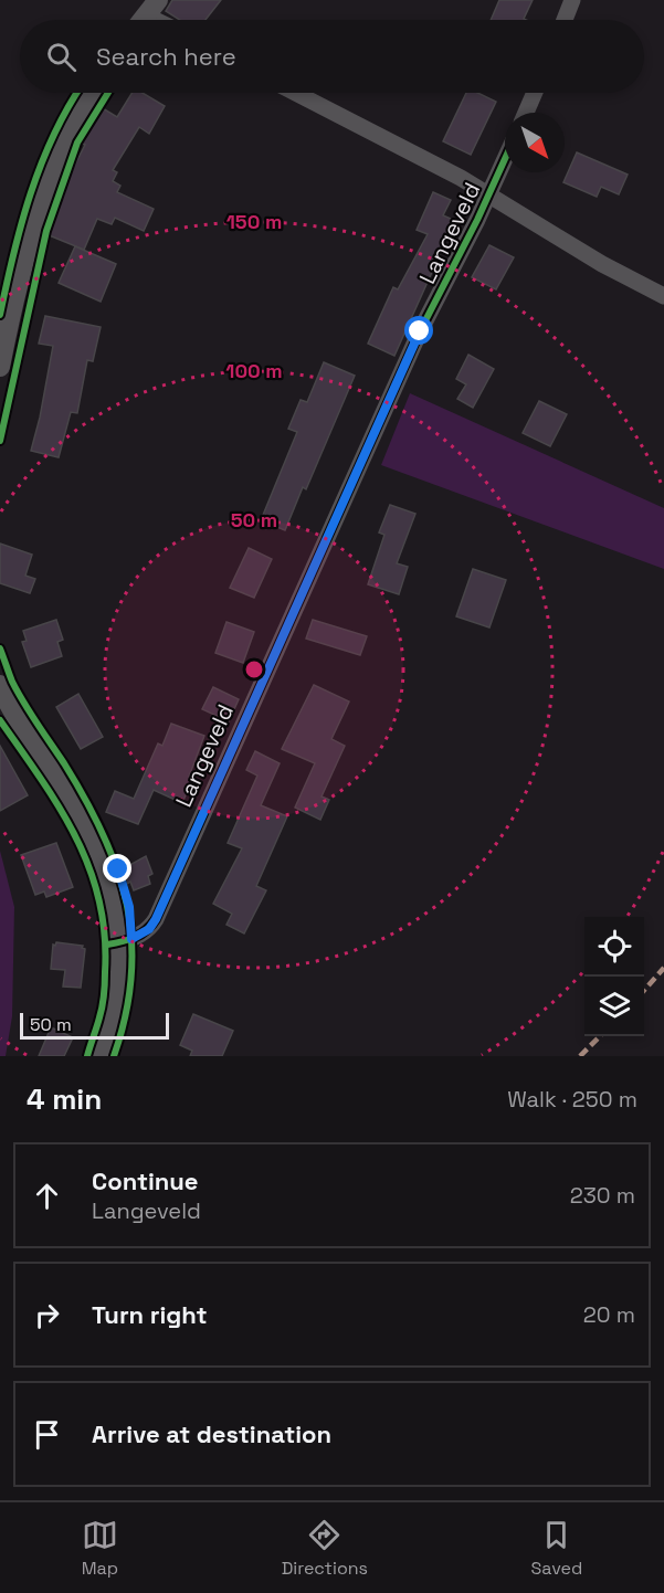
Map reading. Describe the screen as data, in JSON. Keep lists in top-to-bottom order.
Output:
{
  "streets": {
    "street": ["Langeveld"]
  },
  "scale_bar": "50 m",
  "north": "bottom right",
  "page": {
    "search": "Search here",
    "scale": "50 m",
    "heading": ["4 min", "Walk · 250 m"],
    "list": [
      ["Continue", "Langeveld", "230 m"],
      ["Turn right", "20 m"],
      "Arrive at destination"
    ],
    "nav": ["Map", "Directions", "Saved"]
  },
  "rings": ["150 m", "100 m", "50 m"]
}
